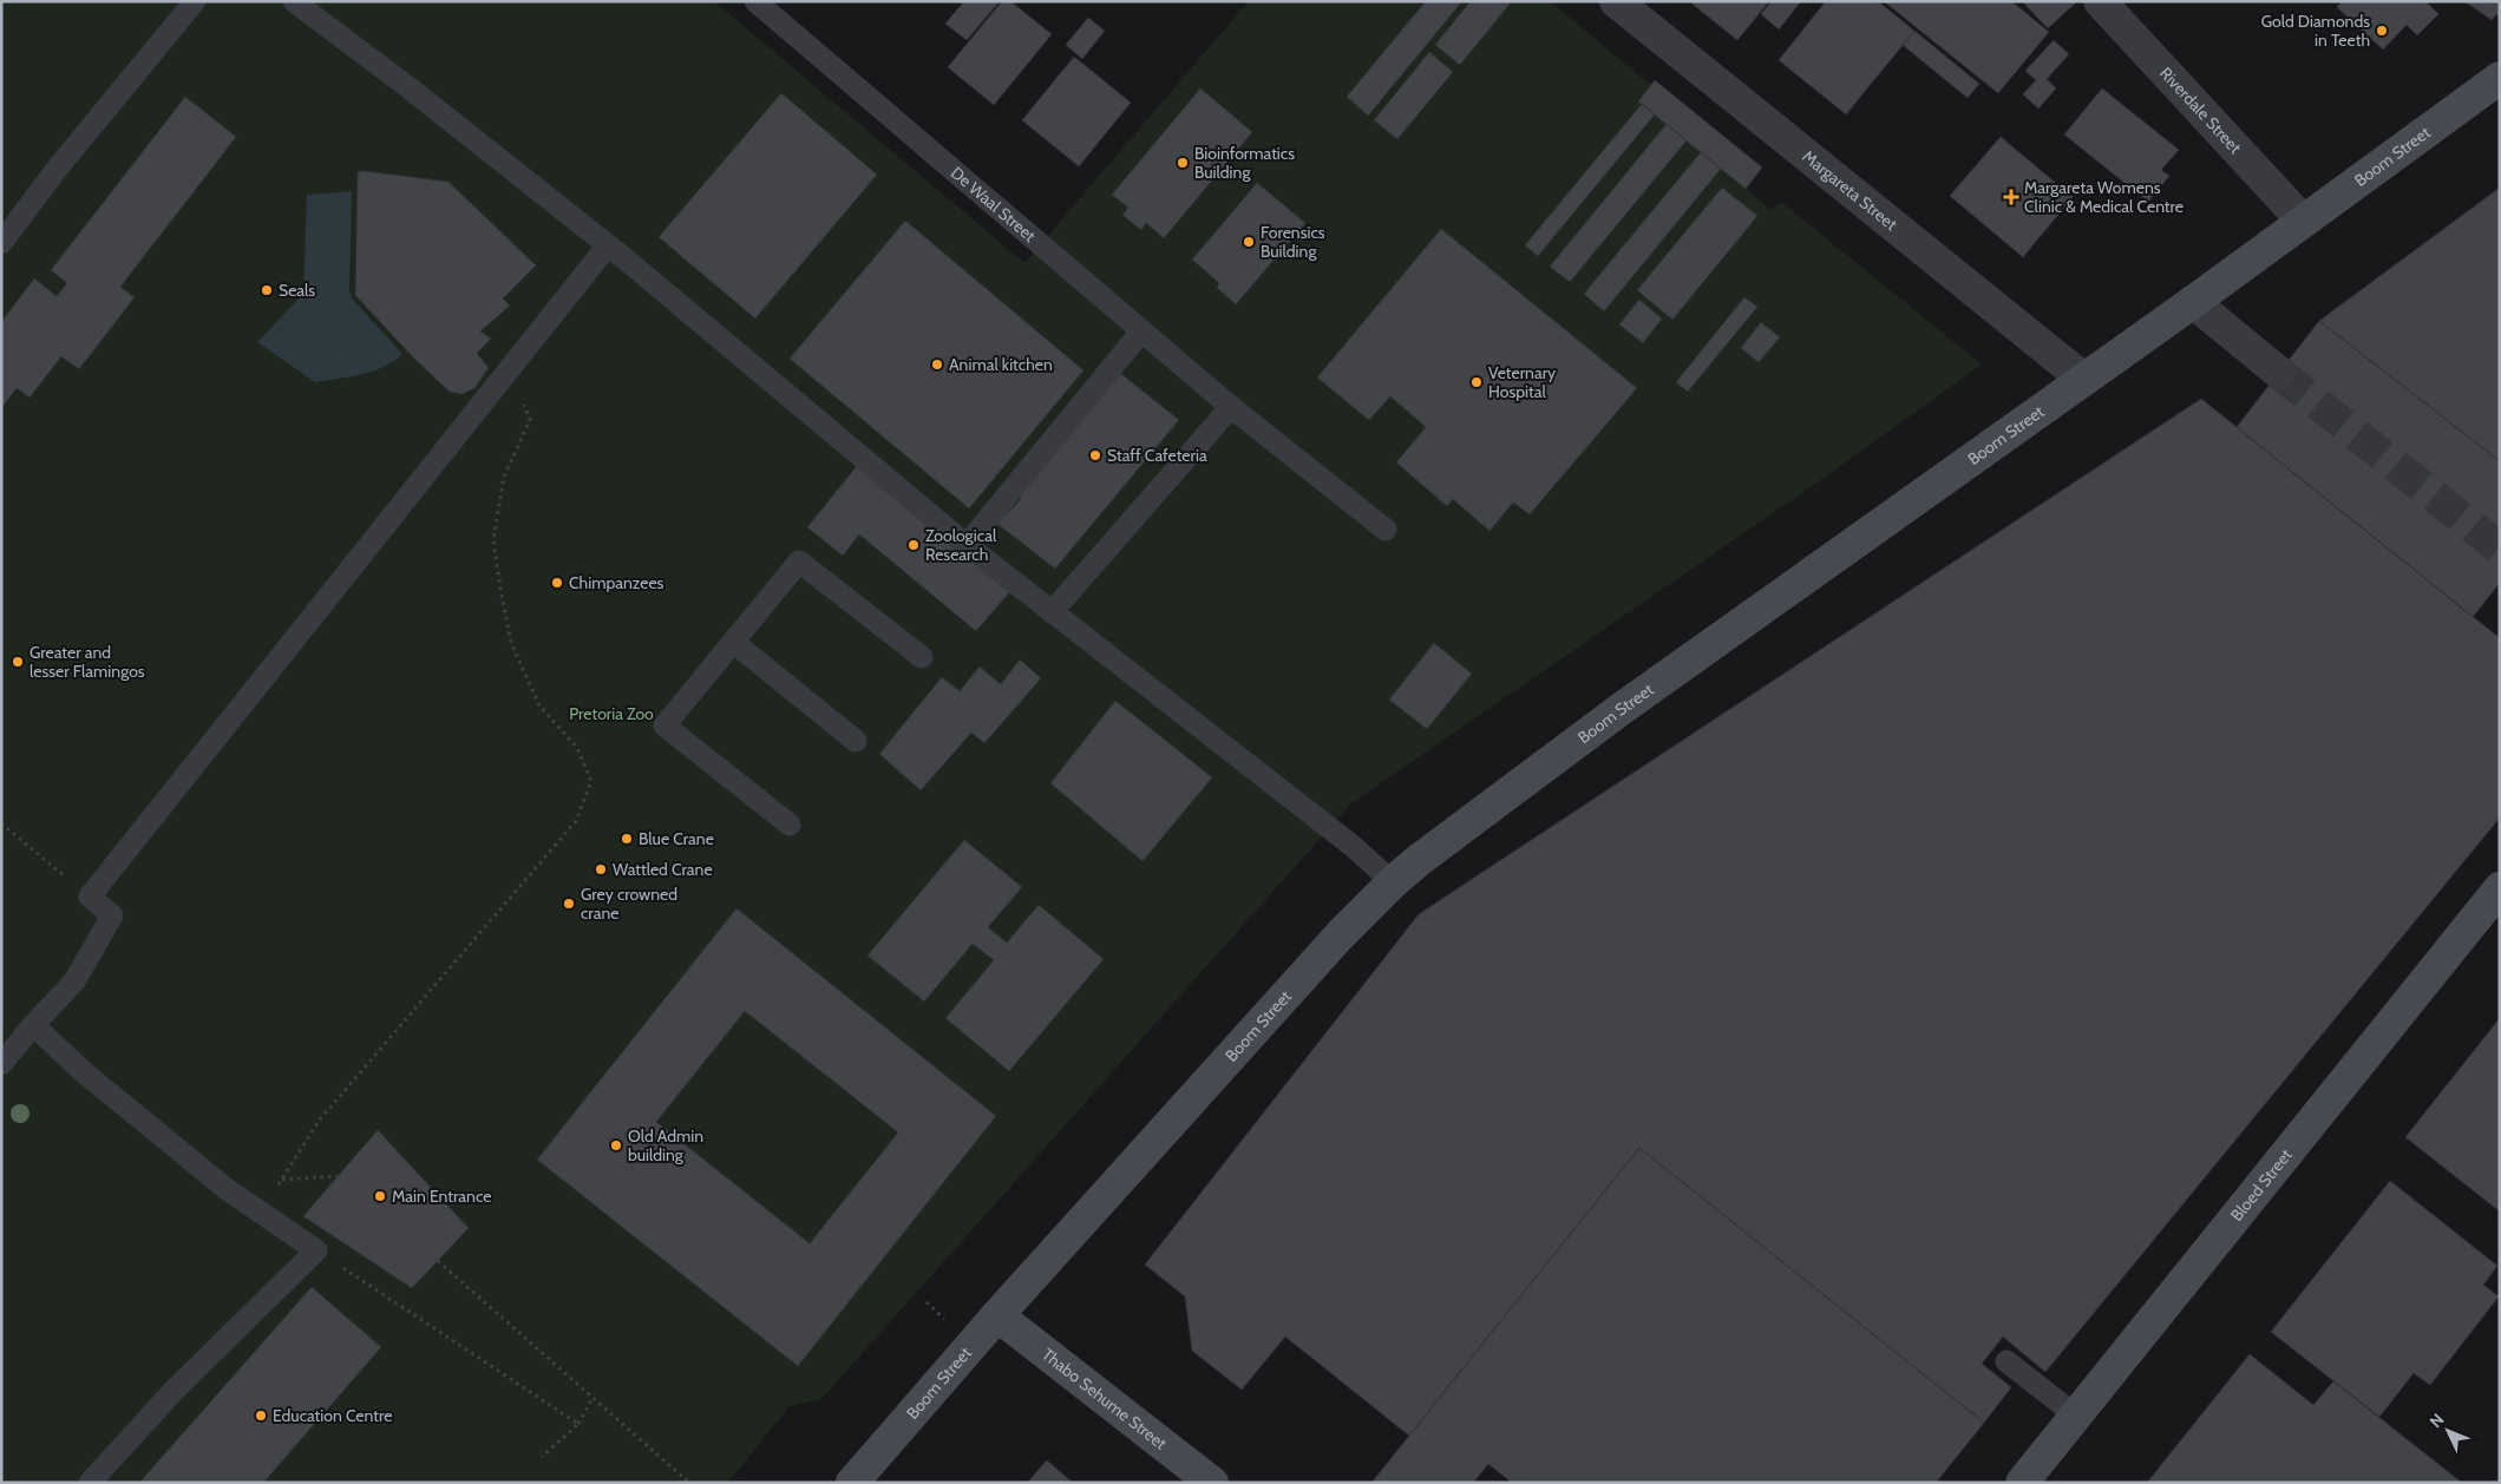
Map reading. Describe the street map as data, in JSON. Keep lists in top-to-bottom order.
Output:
{
  "streets": {
    "main road": ["Boom Street", "Bloed Street", "Thabo Sehume Street"],
    "street": ["Riverdale Street", "Margareta Street"],
    "lane": ["De Waal Street"]
  },
  "crossings": [
    ["Riverdale Street", "Boom Street"],
    ["Boom Street", "Margareta Street"],
    ["Boom Street", "Thabo Sehume Street"]
  ],
  "parks": ["Pretoria Zoo"],
  "places": {
    "other": [
      "Gold Diamonds in Teeth",
      "Bioinformatics Building",
      "Forensics Building",
      "Seals",
      "Animal kitchen",
      "Veternary Hospital",
      "Staff Cafeteria",
      "Zoological Research",
      "Chimpanzees",
      "Greater and lesser Flamingos",
      "Blue Crane",
      "Wattled Crane",
      "Grey crowned crane",
      "Old Admin building",
      "Main Entrance",
      "Education Centre"
    ],
    "health": ["Margareta Womens Clinic & Medical Centre"]
  },
  "north": "top left"
}
